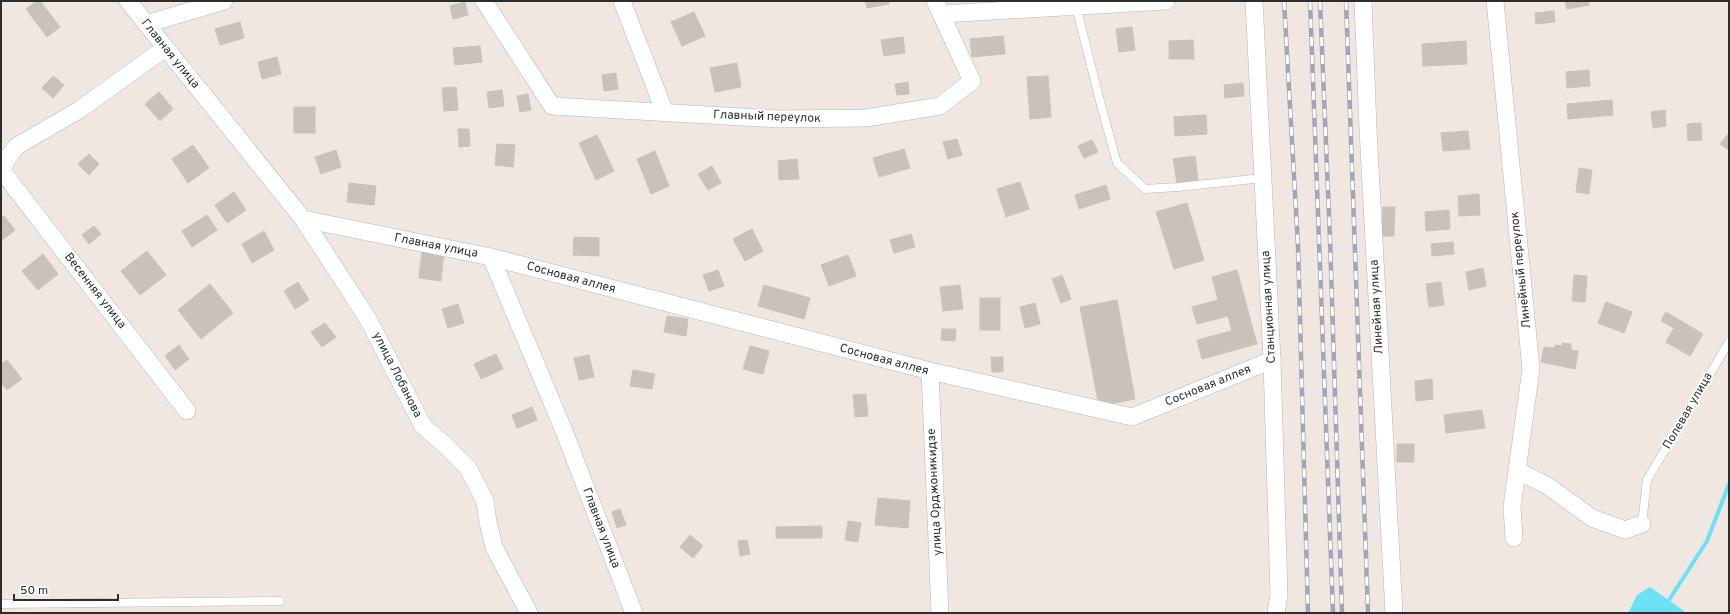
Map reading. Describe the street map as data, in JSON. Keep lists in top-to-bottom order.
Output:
{
  "streets": {
    "street": [
      "Главная улица",
      "Главный переулок",
      "Линейный переулок",
      "Сосновая аллея",
      "Весенняя улица",
      "Станционная улица",
      "Линейная улица",
      "улица Лобанова",
      "улица Орджоникидзе"
    ],
    "lane": ["Полевая улица"]
  },
  "crossings": [
    ["Главная улица", "Сосновая аллея"],
    ["Главная улица", "улица Лобанова"],
    ["Сосновая аллея", "Станционная улица"],
    ["Сосновая аллея", "улица Орджоникидзе"]
  ],
  "scale_bar": "50 m"
}
